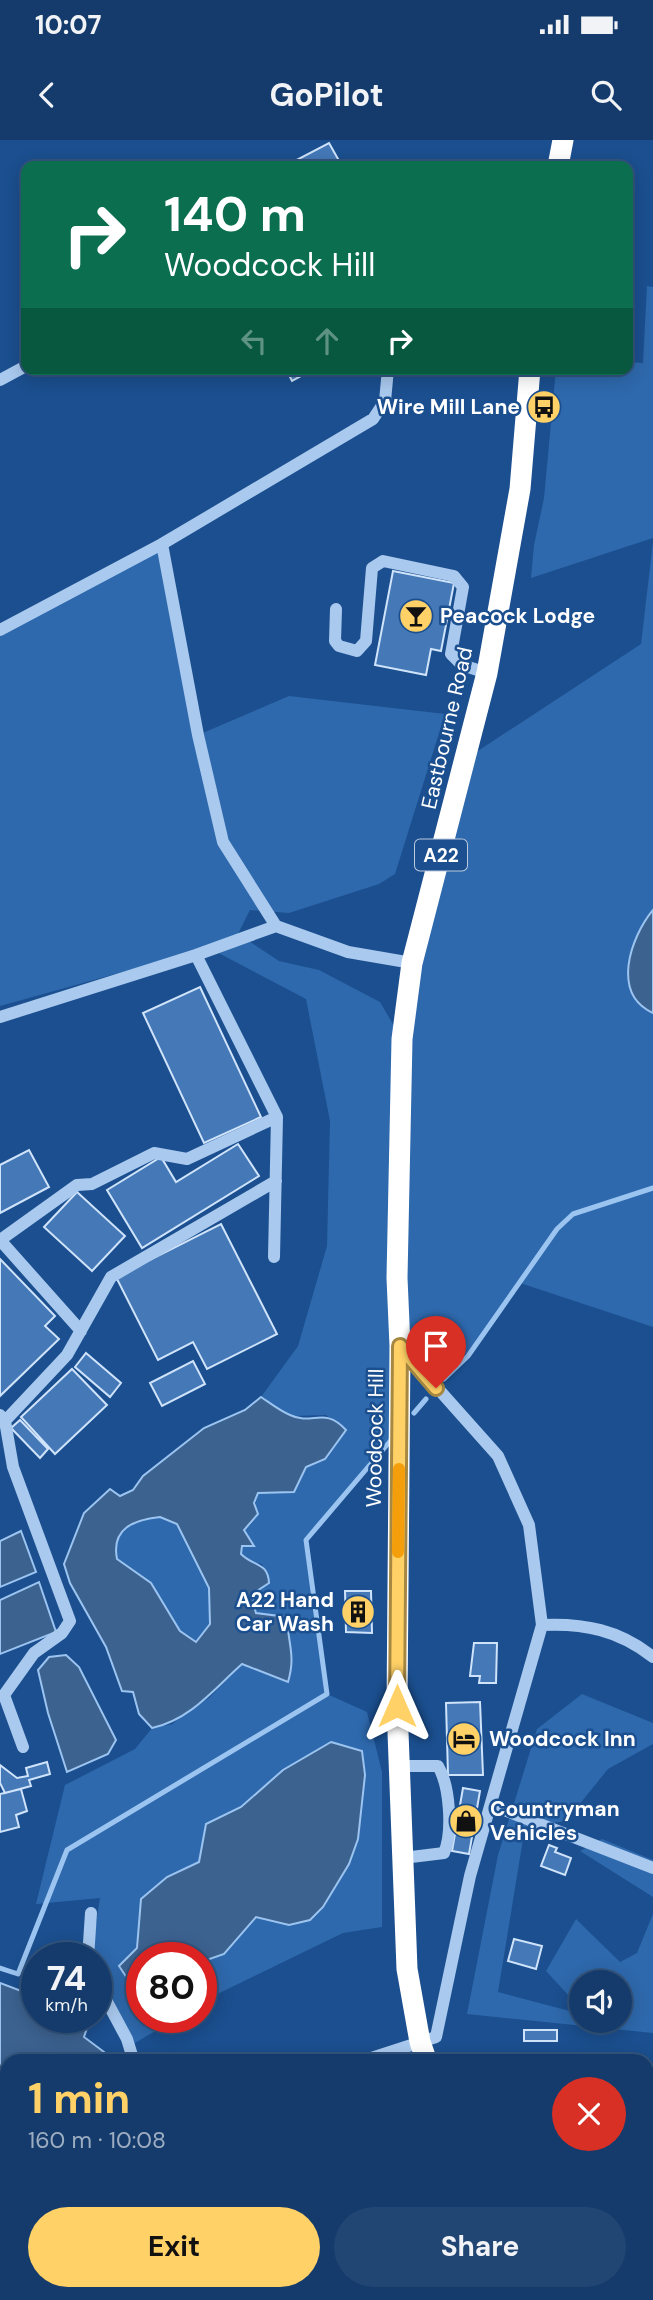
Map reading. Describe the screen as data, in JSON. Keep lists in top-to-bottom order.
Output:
{
  "streets": {
    "highway": ["Eastbourne Road", "A22", "Woodcock Hill"]
  },
  "crossings": [
    ["Eastbourne Road", "Woodcock Hill"]
  ],
  "places": {
    "bus stop": ["Wire Mill Lane"],
    "bar": ["Peacock Lodge"],
    "building": ["A22 Hand Car Wash"],
    "hotel": ["Woodcock Inn"],
    "shop": ["Countryman Vehicles"]
  },
  "page": {
    "status": "10:07",
    "header": "GoPilot",
    "turn": ["140 m", "Woodcock Hill"],
    "speed": "74 km/h",
    "limit": "80",
    "heading": ["1 min", "160 m · 10:08"],
    "buttons": ["Exit", "Share"]
  }
}
